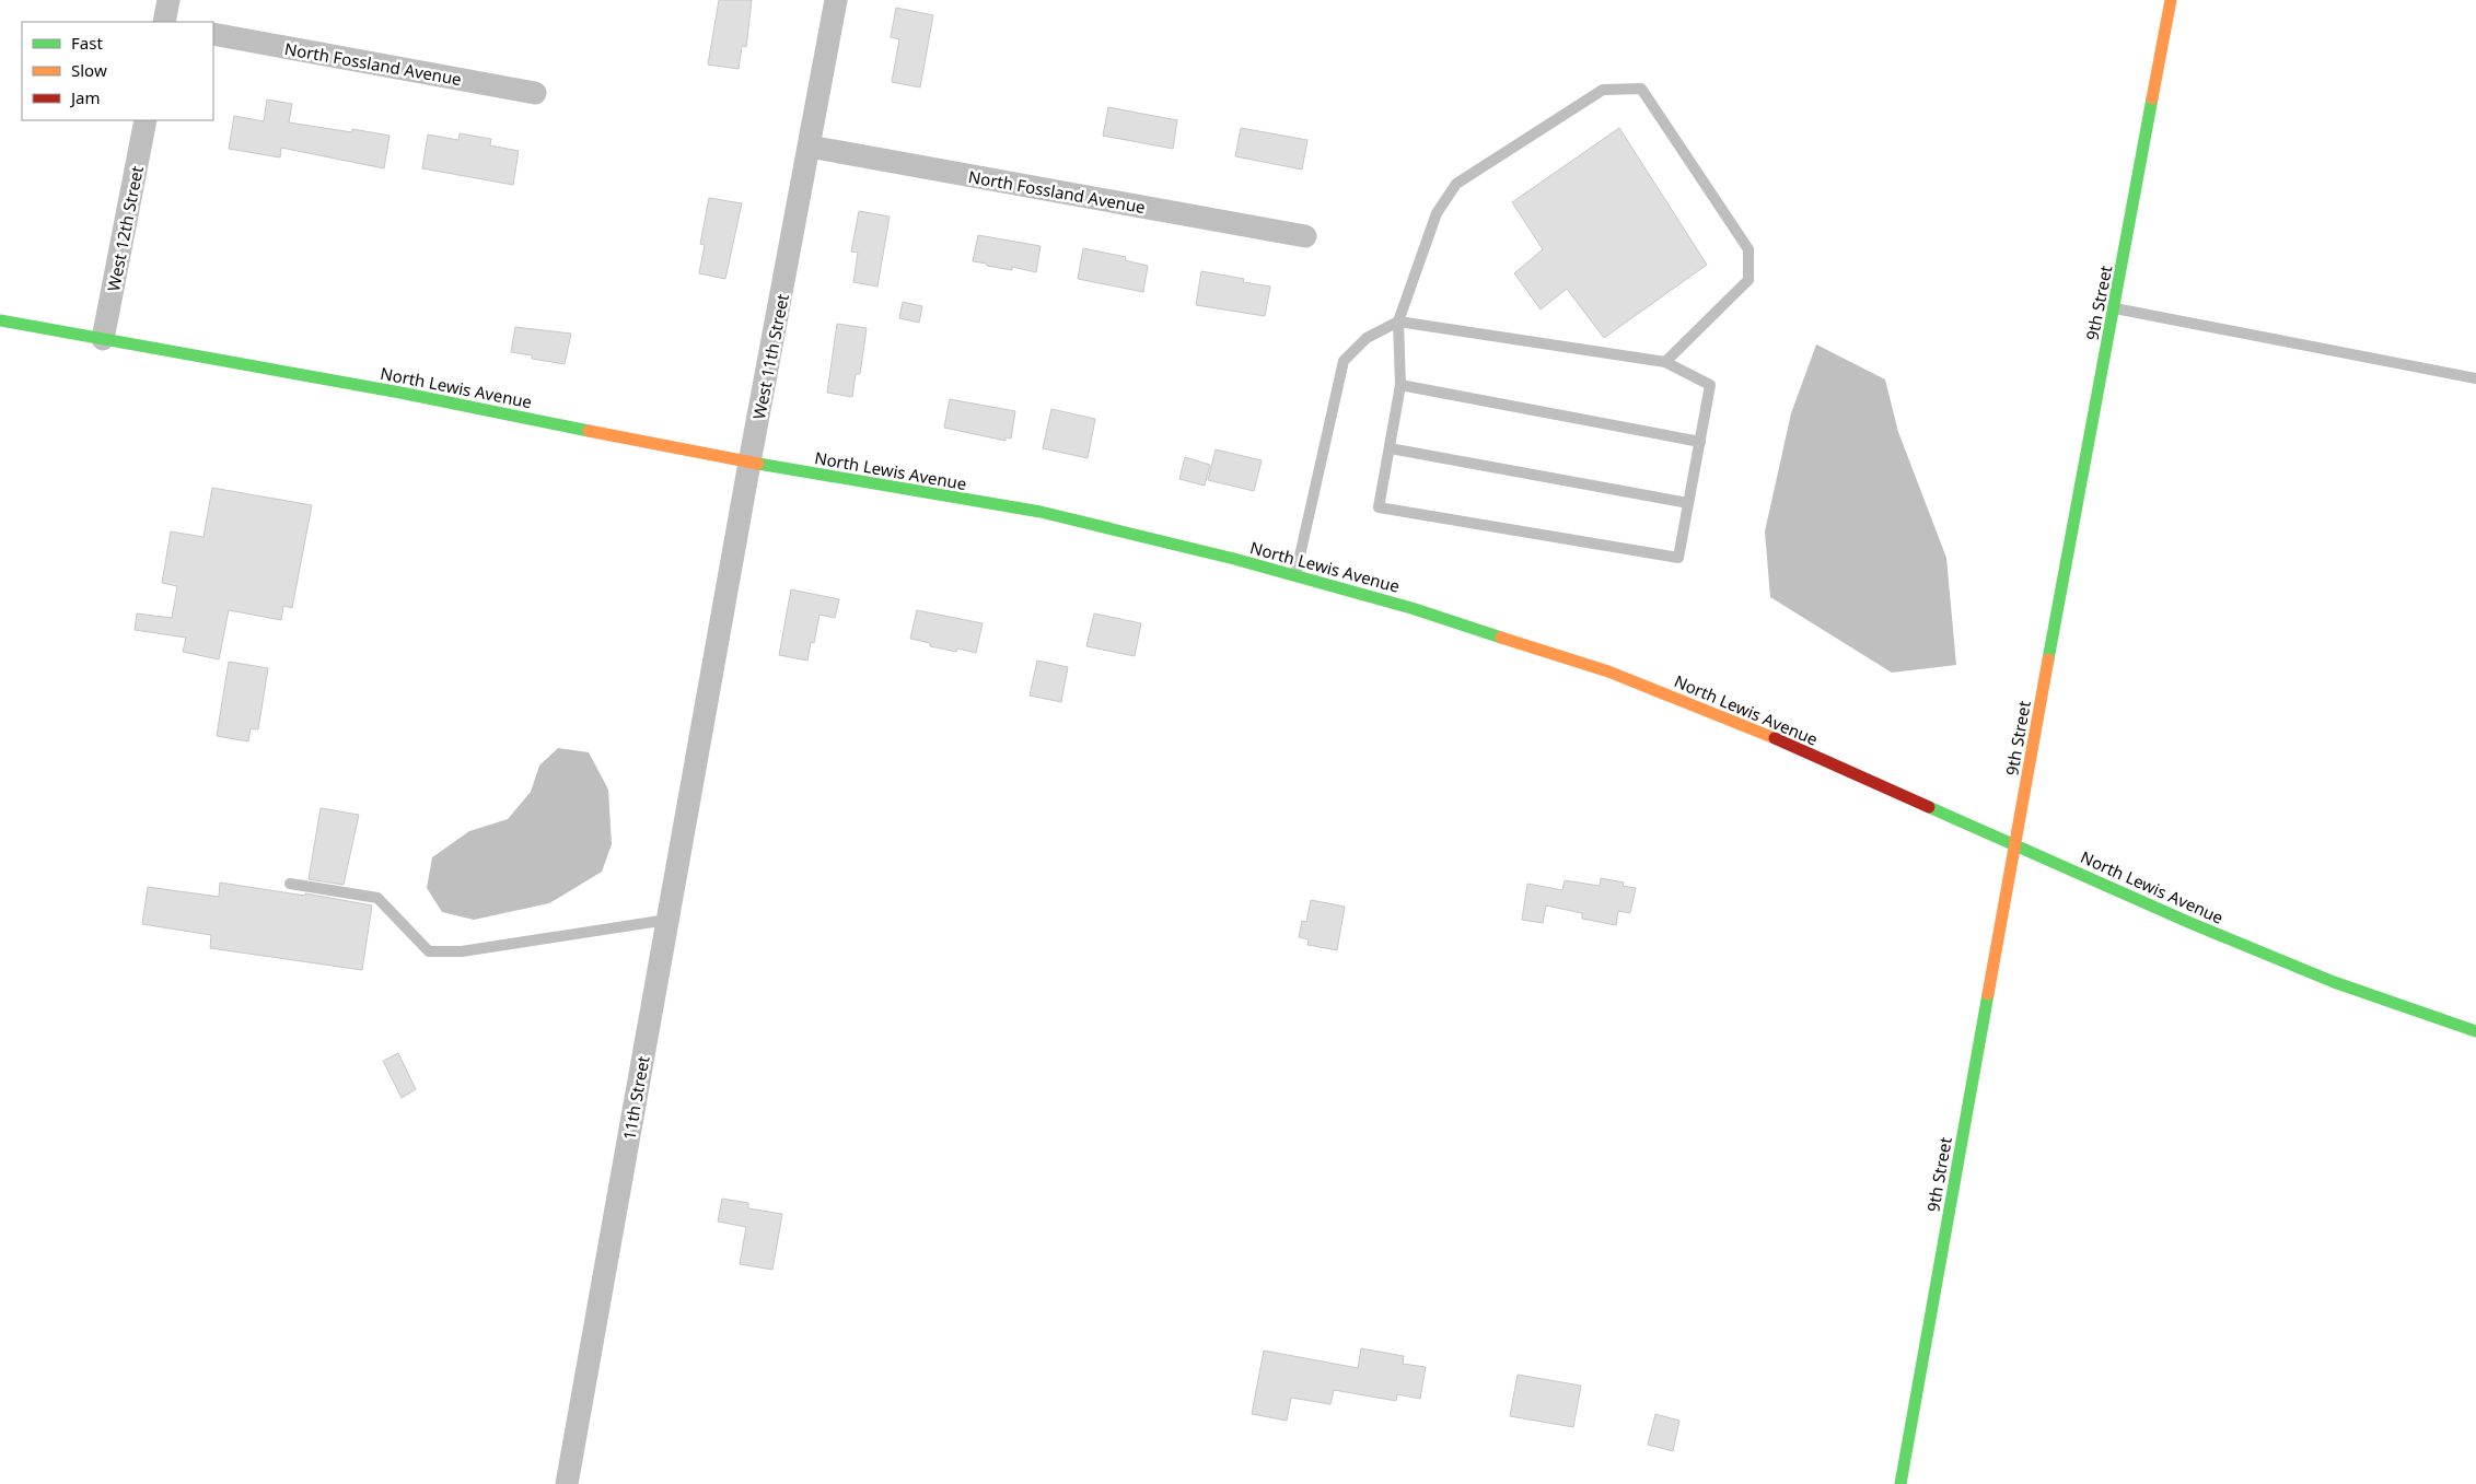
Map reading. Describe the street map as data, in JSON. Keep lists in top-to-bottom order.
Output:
{
  "streets": {
    "main road": ["9th Street", "North Lewis Avenue"],
    "street": [
      "North Fossland Avenue",
      "West 12th Street",
      "West 11th Street",
      "11th Street"
    ]
  },
  "crossings": [
    ["North Fossland Avenue", "West 11th Street"],
    ["West 12th Street", "North Lewis Avenue"],
    ["9th Street", "North Lewis Avenue"],
    ["West 11th Street", "North Lewis Avenue"],
    ["West 11th Street", "11th Street"]
  ],
  "legend": ["Fast", "Slow", "Jam"]
}
